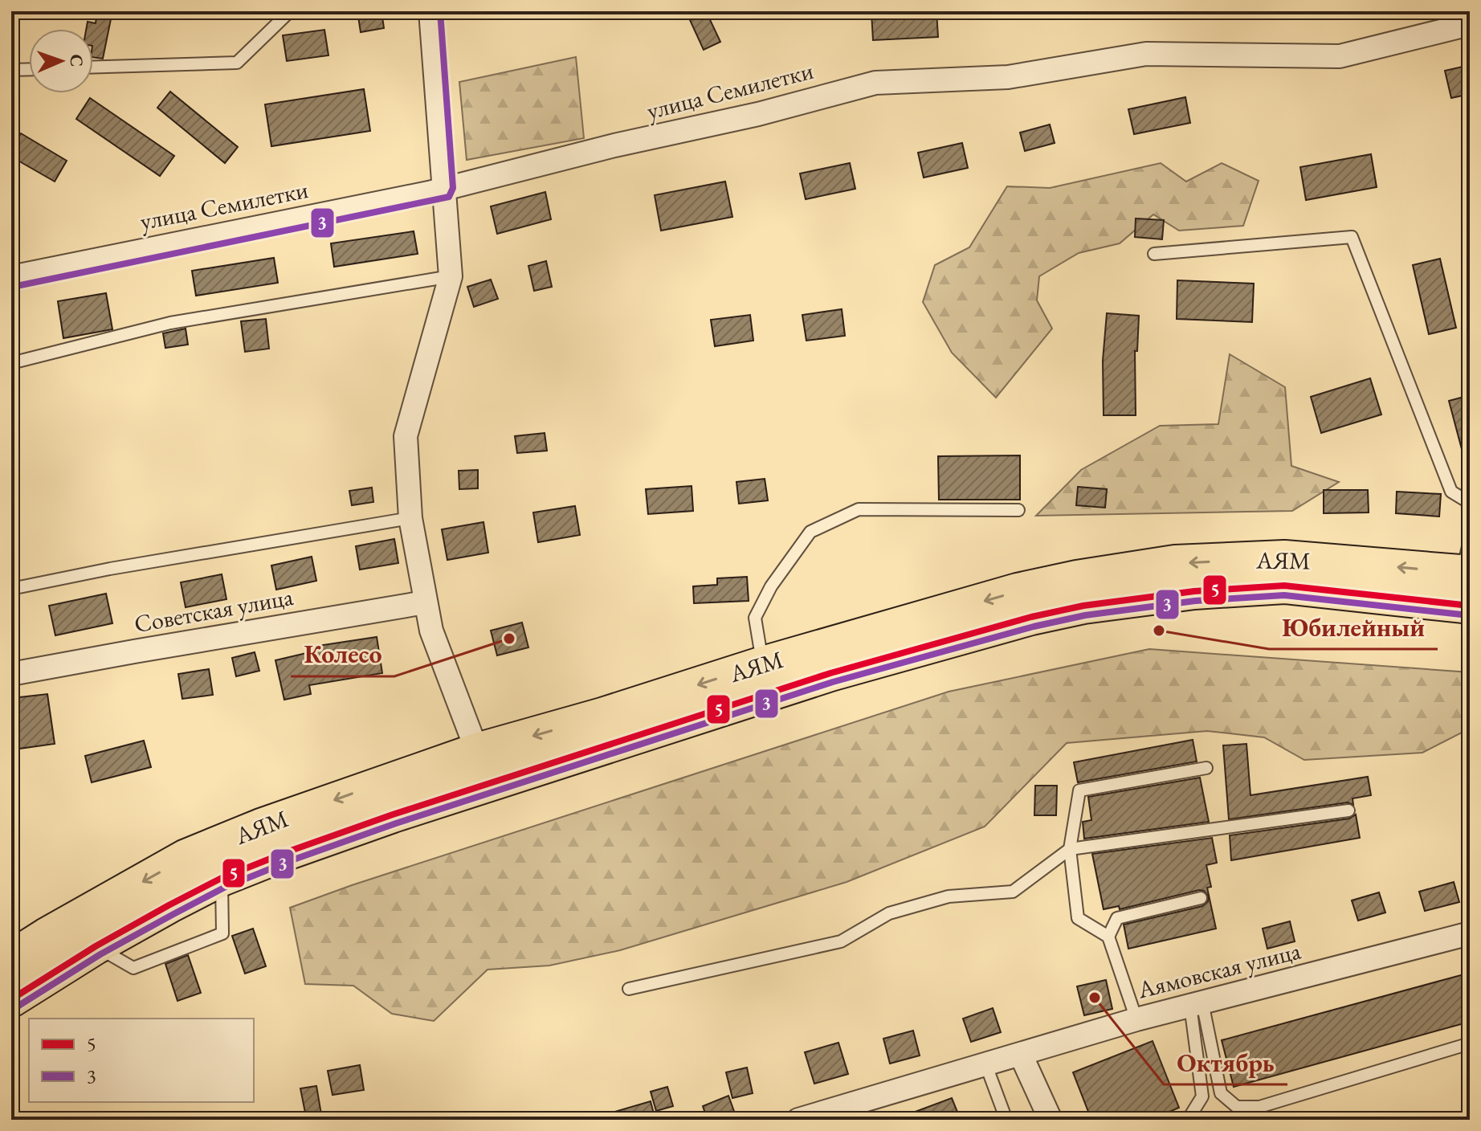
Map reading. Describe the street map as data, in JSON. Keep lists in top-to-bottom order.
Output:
{
  "streets": {
    "highway": ["АЯМ"],
    "street": ["улица Семилетки", "Советская улица", "Аямовская улица"]
  },
  "places": ["Юбилейный", "Колесо", "Октябрь"],
  "lines": ["transit line 3", "transit line 5"],
  "legend": ["5", "3"],
  "north": "right"
}
